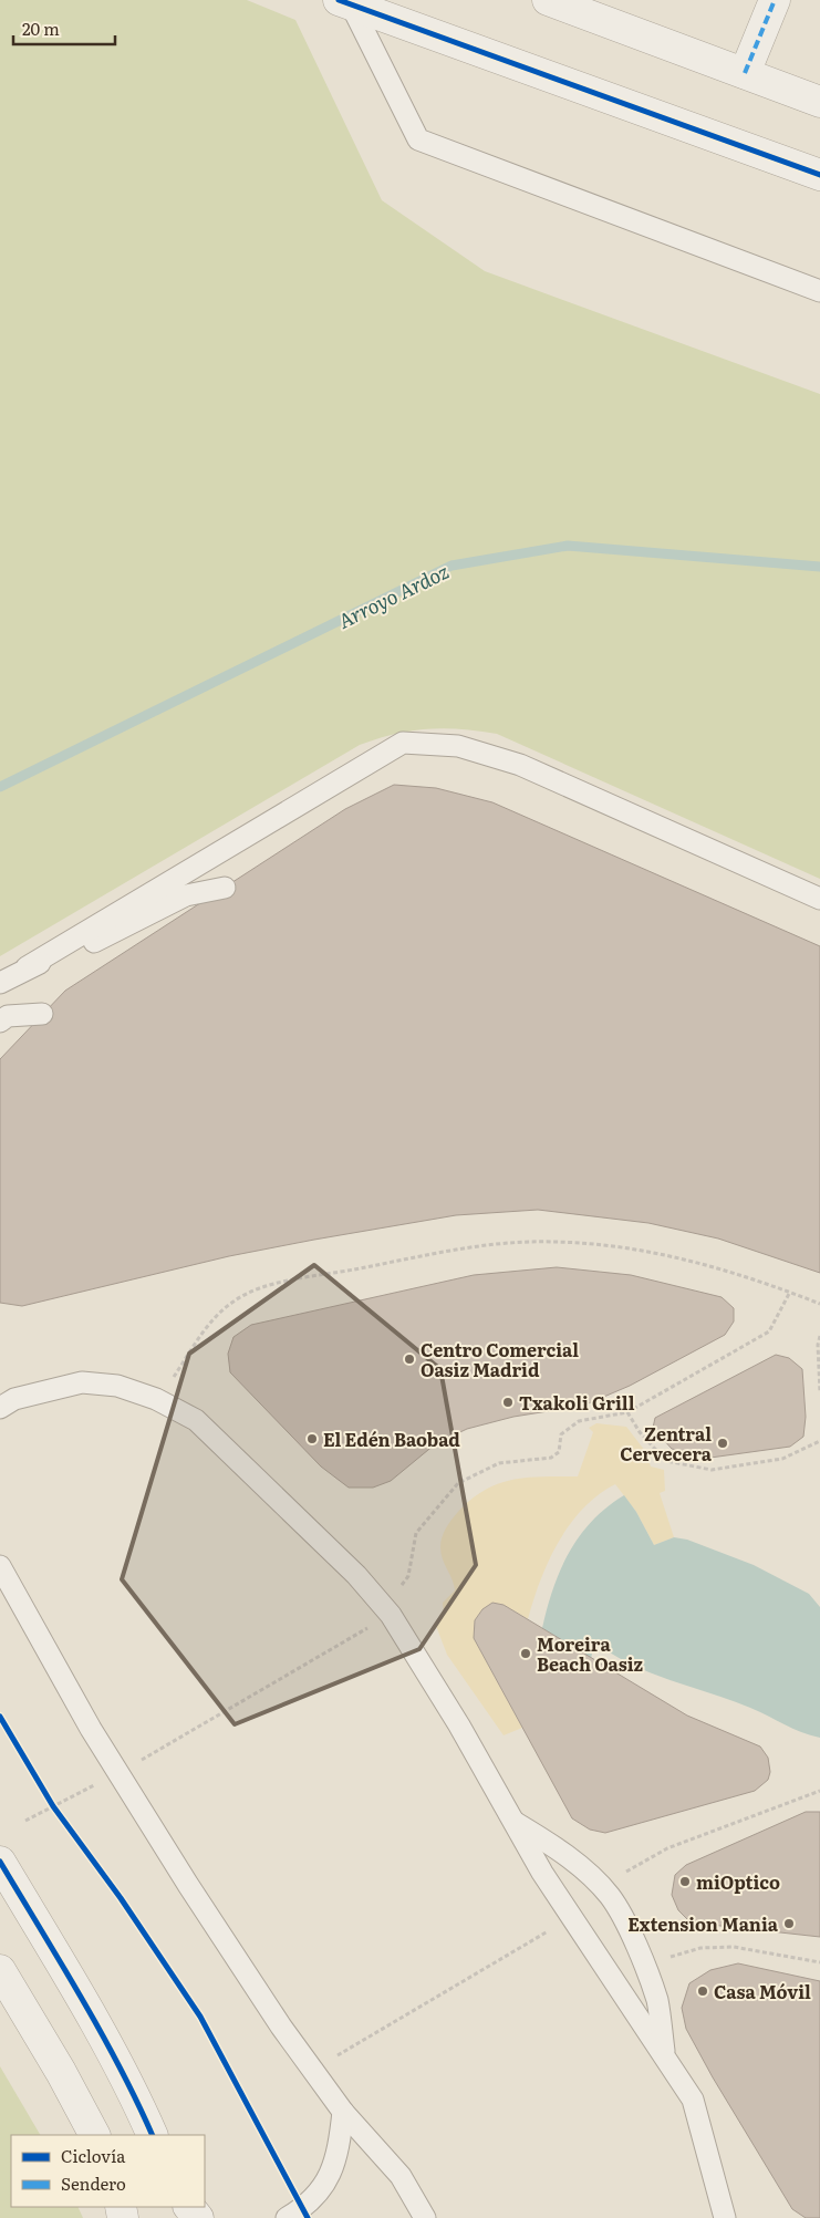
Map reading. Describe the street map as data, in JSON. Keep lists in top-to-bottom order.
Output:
{
  "water": ["Arroyo Ardoz"],
  "places": [
    "Centro Comercial Oasiz Madrid",
    "Txakoli Grill",
    "El Edén Baobad",
    "Zentral Cervecera",
    "Moreira Beach Oasiz",
    "miOptico",
    "Extension Mania",
    "Casa Móvil"
  ],
  "legend": ["Ciclovía", "Sendero"],
  "scale_bar": "20 m"
}
